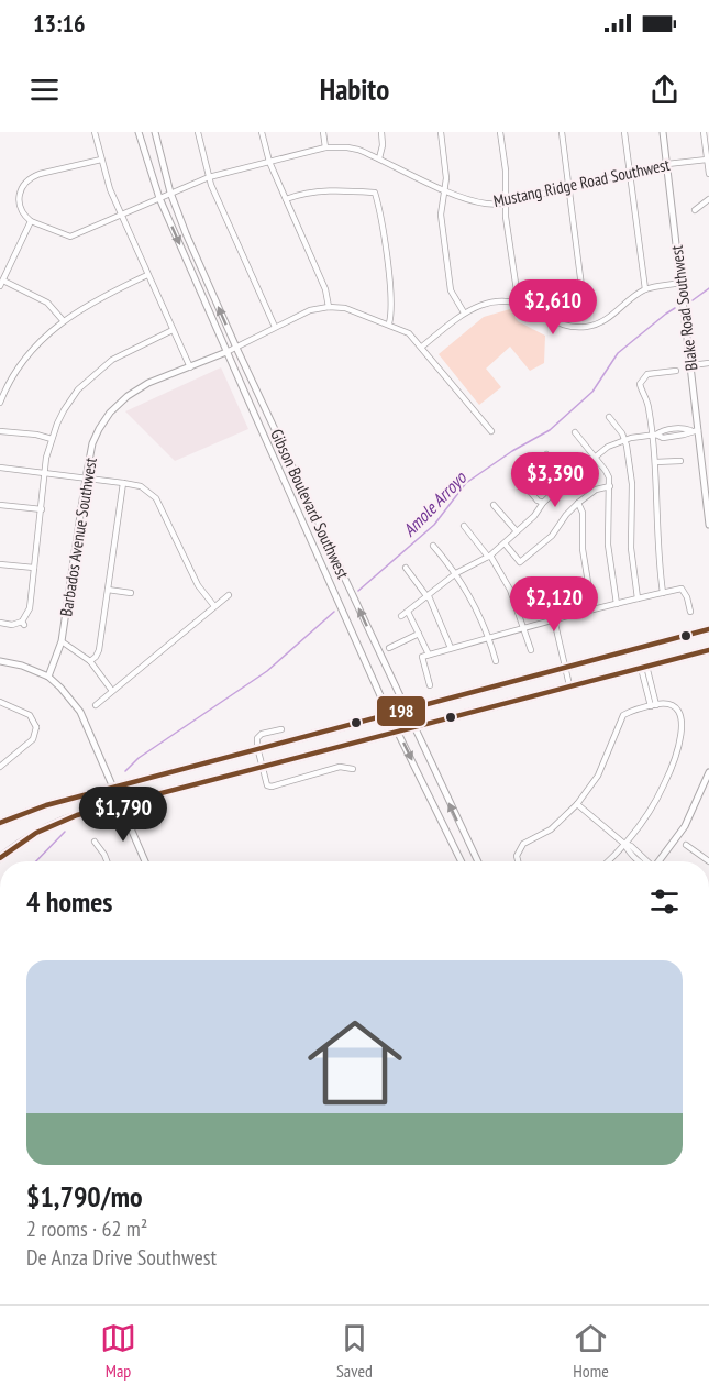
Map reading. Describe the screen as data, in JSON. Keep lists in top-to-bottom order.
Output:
{
  "streets": {
    "street": [
      "Mustang Ridge Road Southwest",
      "Blake Road Southwest",
      "Gibson Boulevard Southwest",
      "Barbados Avenue Southwest"
    ]
  },
  "crossings": [
    ["Mustang Ridge Road Southwest", "Blake Road Southwest"],
    ["Mustang Ridge Road Southwest", "Gibson Boulevard Southwest"],
    ["Gibson Boulevard Southwest", "Barbados Avenue Southwest"]
  ],
  "water": ["Amole Arroyo"],
  "lines": ["transit line 198"],
  "page": {
    "status": "13:16",
    "header": "Habito",
    "price": [
      "$2,610",
      "$3,390",
      "$2,120",
      "$1,790"
    ],
    "heading": "4 homes",
    "list": [
      {
        "name": "$1,790/mo",
        "note": "2 rooms · 62 m² · De Anza Drive Southwest"
      }
    ],
    "tabs": ["Map", "Saved", "Home"]
  }
}
